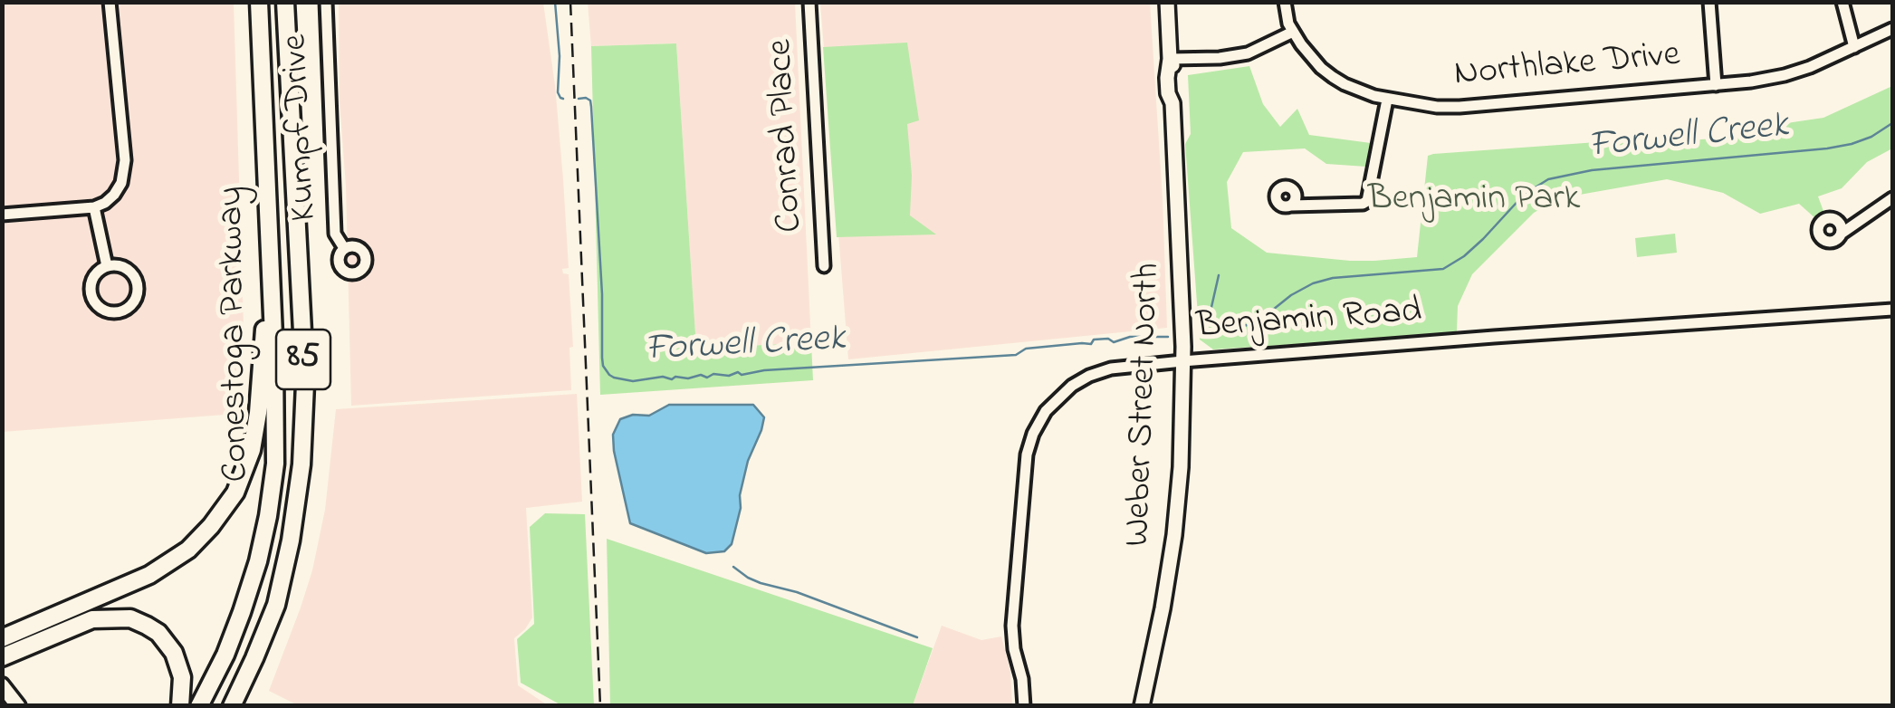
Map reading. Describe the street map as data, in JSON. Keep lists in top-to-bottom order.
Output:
{
  "streets": {
    "highway": ["Conestoga Parkway", "85"],
    "main road": ["Weber Street North"],
    "street": [
      "Northlake Drive",
      "Kumpf Drive",
      "Conrad Place",
      "Benjamin Road"
    ]
  },
  "crossings": [
    ["Benjamin Road", "Weber Street North"]
  ],
  "water": ["Forwell Creek"],
  "parks": ["Benjamin Park"]
}
